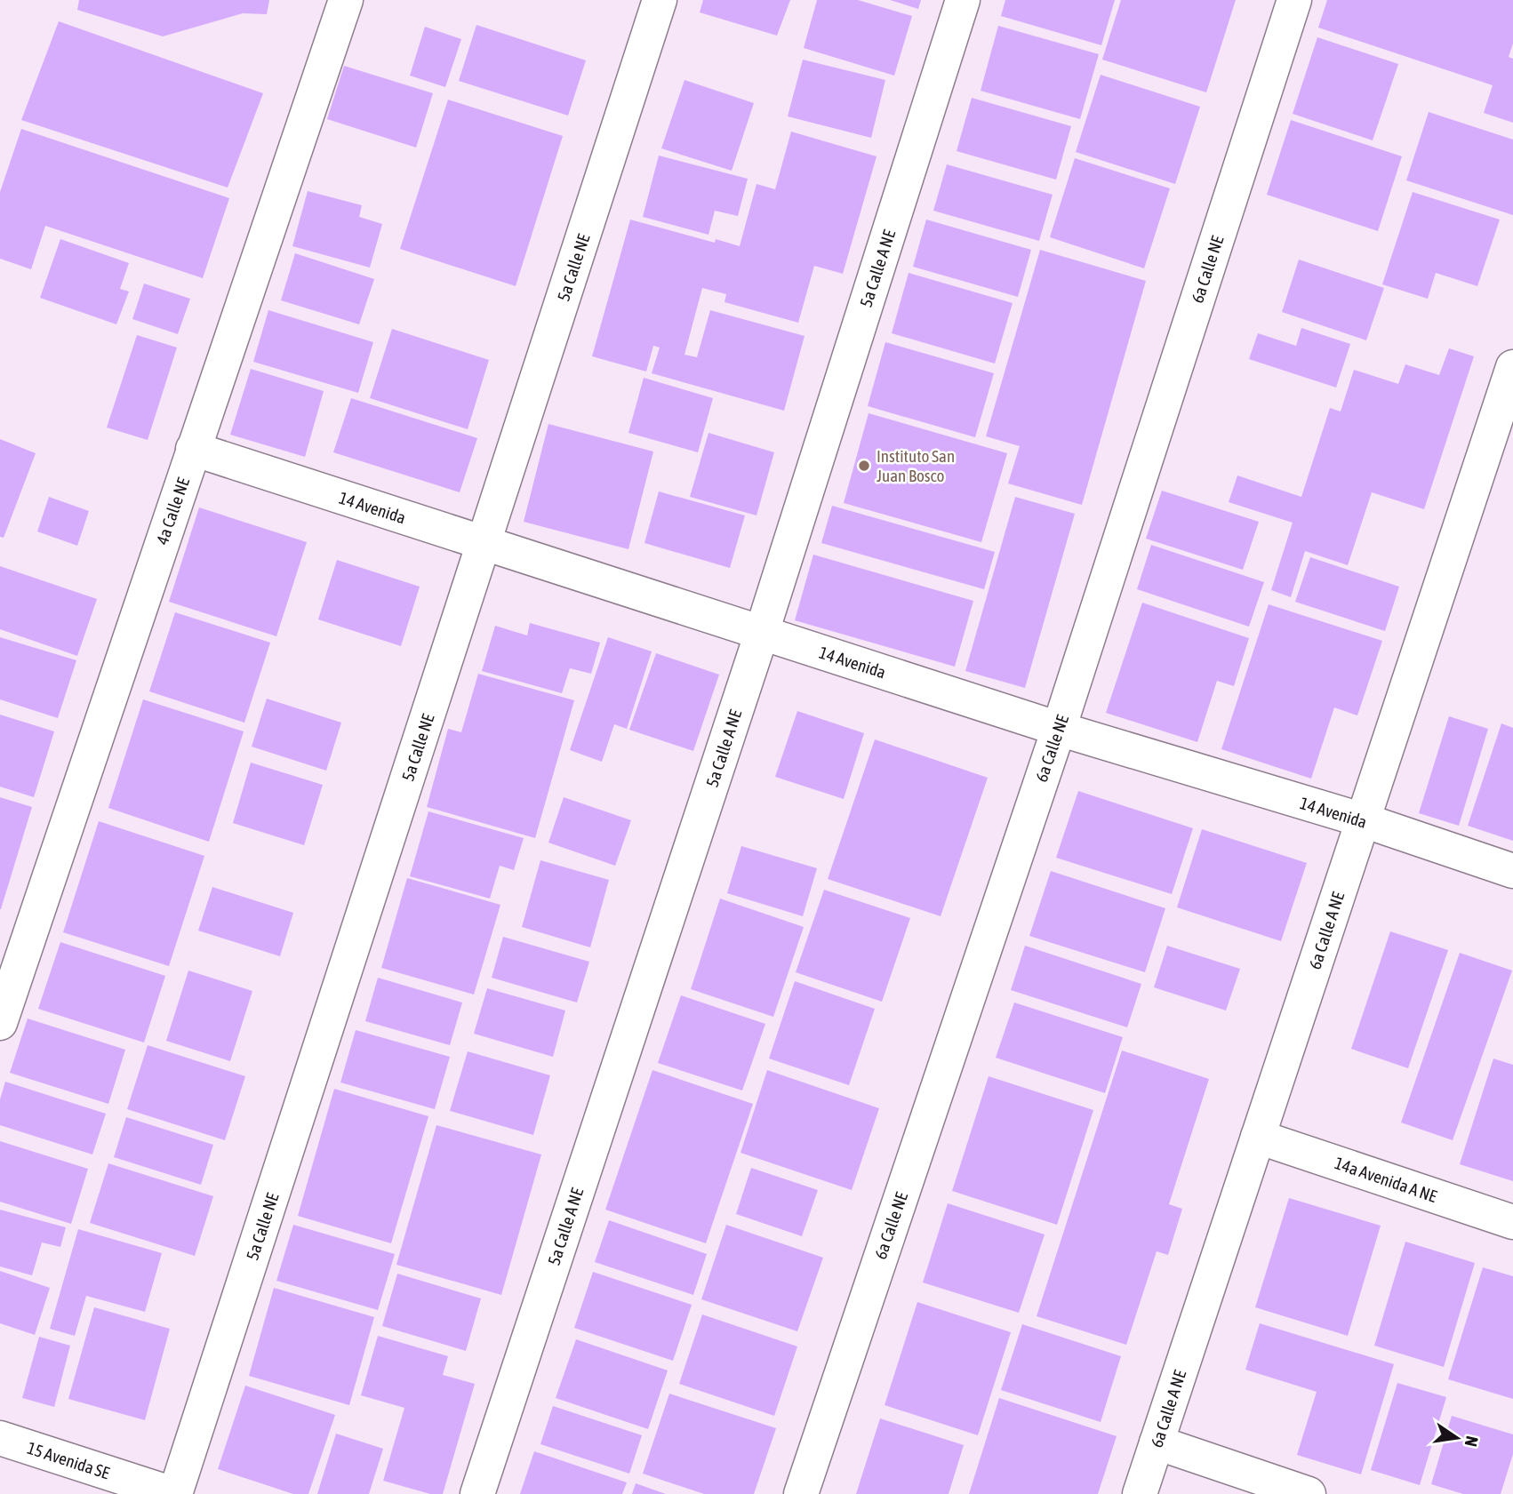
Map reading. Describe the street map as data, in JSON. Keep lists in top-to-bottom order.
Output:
{
  "streets": {
    "street": [
      "5a Calle NE",
      "5a Calle A NE",
      "6a Calle NE",
      "14 Avenida",
      "4a Calle NE",
      "6a Calle A NE",
      "14a Avenida A NE",
      "15 Avenida SE"
    ]
  },
  "crossings": [
    ["5a Calle NE", "14 Avenida"],
    ["5a Calle NE", "15 Avenida SE"],
    ["5a Calle A NE", "14 Avenida"],
    ["6a Calle NE", "14 Avenida"],
    ["14 Avenida", "4a Calle NE"],
    ["14 Avenida", "6a Calle A NE"],
    ["6a Calle A NE", "14a Avenida A NE"]
  ],
  "places": ["Instituto San Juan Bosco"],
  "north": "right"
}
